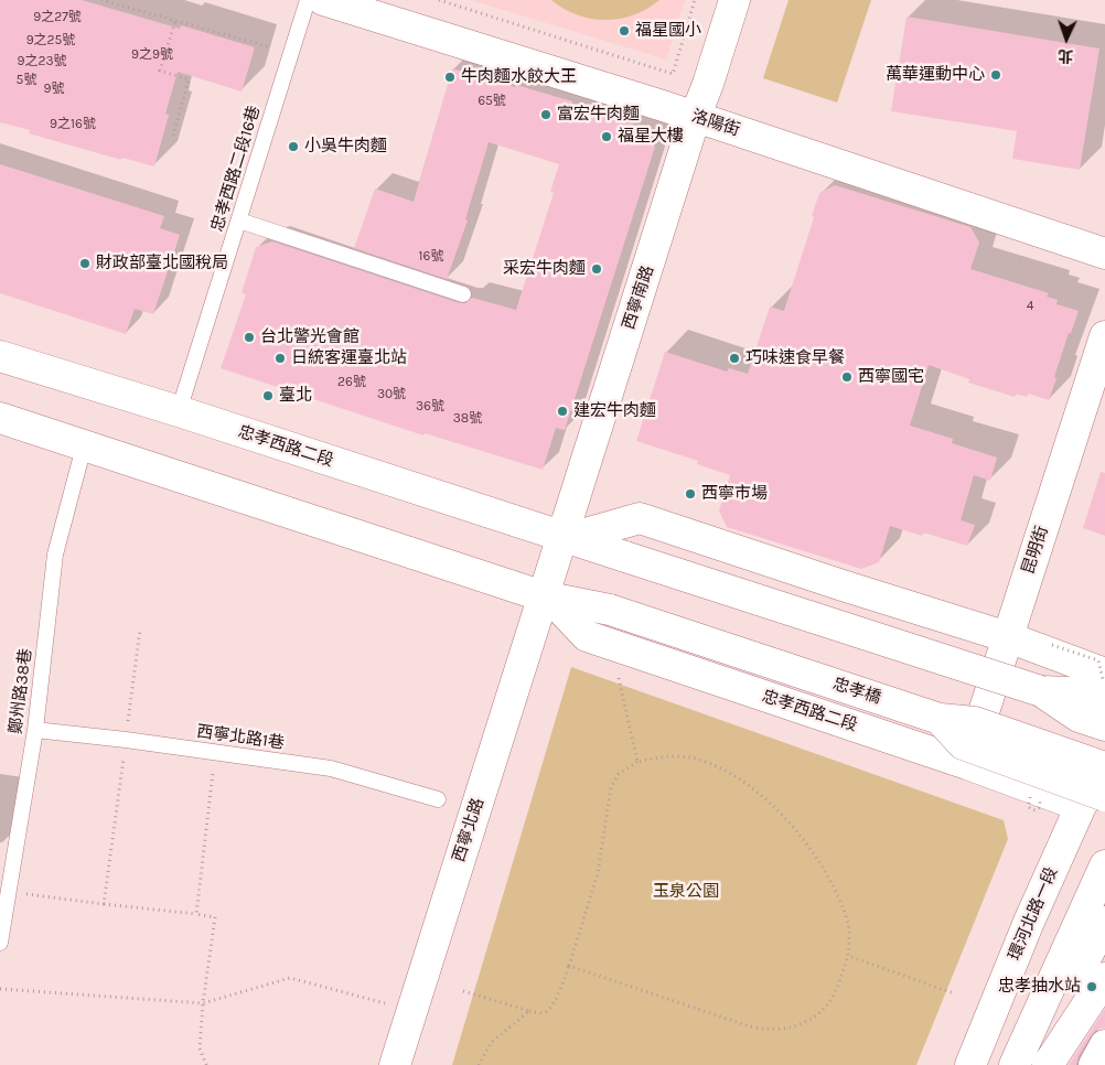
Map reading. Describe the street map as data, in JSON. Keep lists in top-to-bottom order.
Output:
{
  "streets": {
    "main road": [
      "洛陽街",
      "西寧南路",
      "忠孝西路二段",
      "昆明街",
      "忠孝橋",
      "西寧北路",
      "環河北路一段"
    ],
    "lane": ["忠孝西路二段16巷", "鄭州路38巷", "西寧北路1巷"]
  },
  "crossings": [
    ["洛陽街", "西寧南路"],
    ["忠孝西路二段16巷", "忠孝西路二段"],
    ["西寧南路", "忠孝西路二段"],
    ["西寧南路", "西寧北路"],
    ["忠孝西路二段", "昆明街"],
    ["忠孝西路二段", "鄭州路38巷"],
    ["忠孝西路二段", "忠孝橋"],
    ["忠孝西路二段", "西寧北路"],
    ["忠孝西路二段", "環河北路一段"],
    ["鄭州路38巷", "西寧北路1巷"],
    ["忠孝橋", "環河北路一段"]
  ],
  "parks": ["玉泉公園"],
  "places": [
    "福星國小",
    "萬華運動中心",
    "牛肉麵水餃大王",
    "富宏牛肉麵",
    "福星大樓",
    "小吳牛肉麵",
    "財政部臺北國稅局",
    "采宏牛肉麵",
    "台北警光會館",
    "日統客運臺北站",
    "巧味速食早餐",
    "西寧國宅",
    "臺北",
    "建宏牛肉麵",
    "西寧市場",
    "忠孝抽水站"
  ],
  "house_numbers": [
    "9之27號",
    "9之25號",
    "9之9號",
    "9之23號",
    "5號",
    "9號",
    "65號",
    "9之16號",
    "16號",
    "4",
    "26號",
    "30號",
    "36號",
    "38號"
  ],
  "north": "bottom"
}
